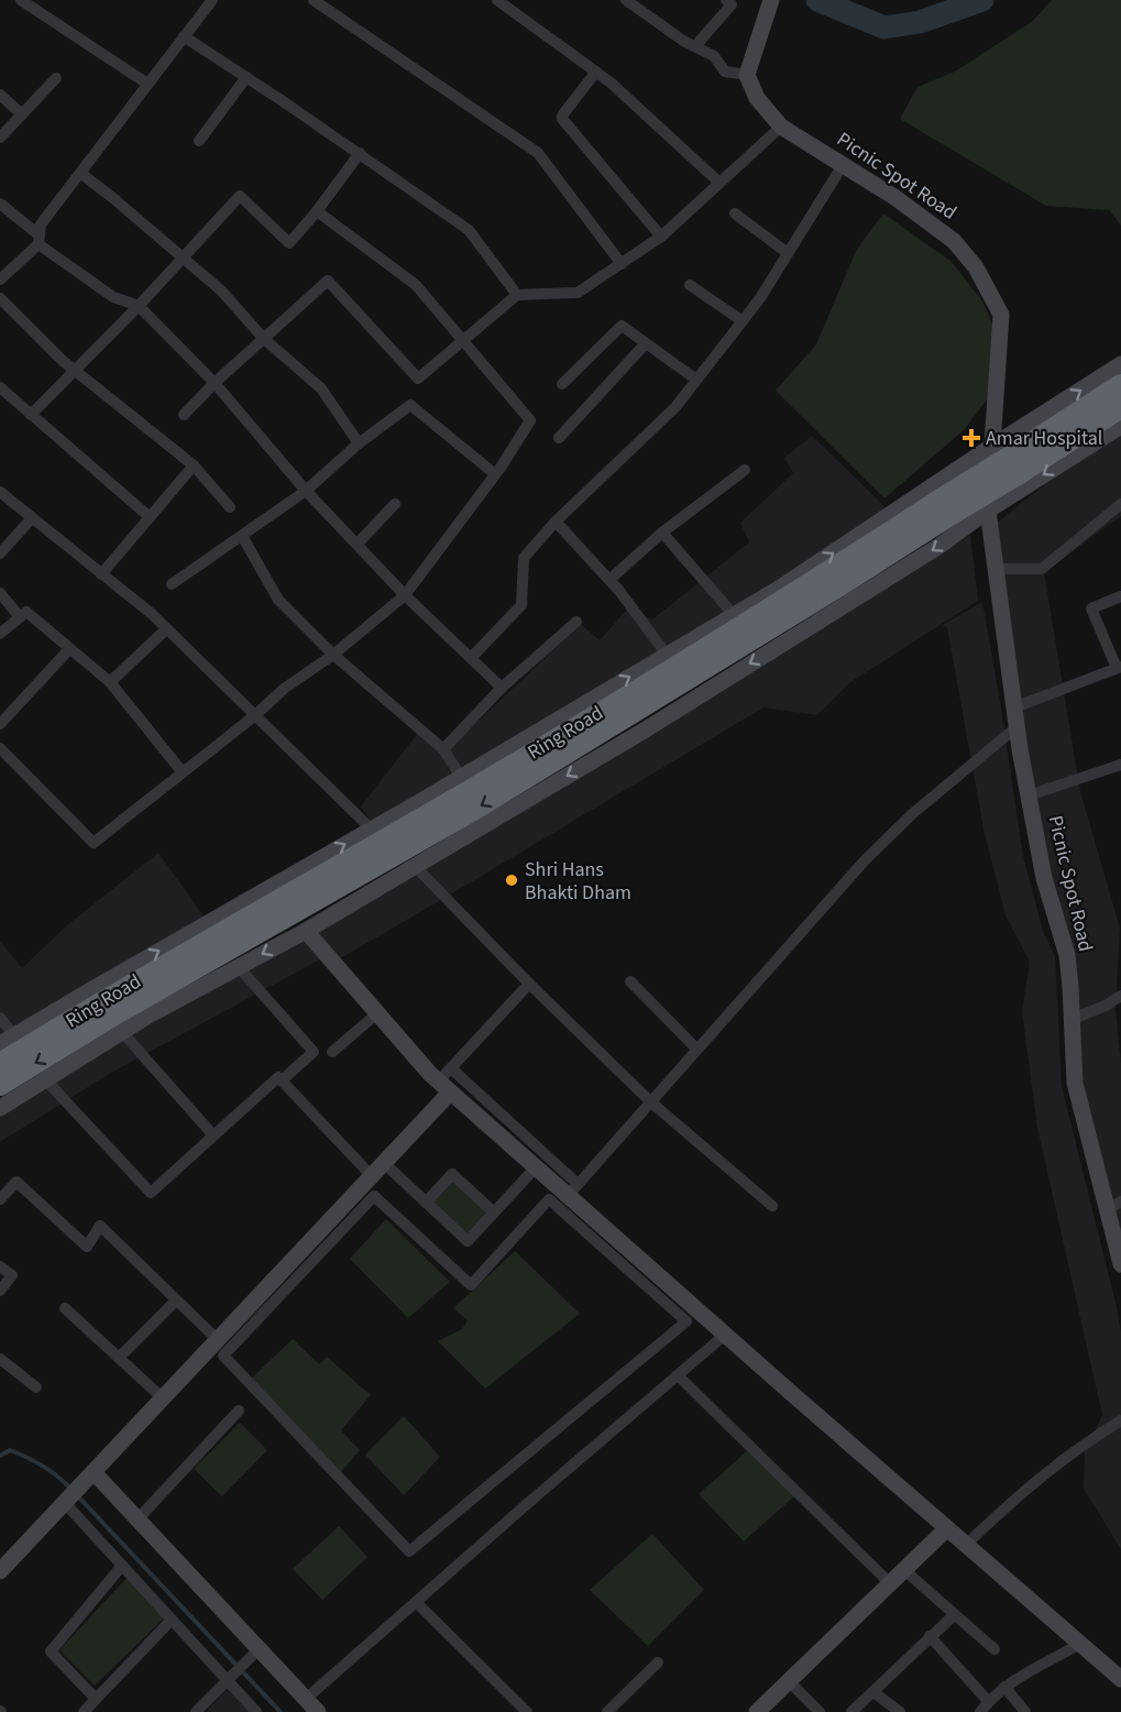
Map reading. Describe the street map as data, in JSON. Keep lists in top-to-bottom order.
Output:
{
  "streets": {
    "highway": ["Ring Road"],
    "street": ["Picnic Spot Road"]
  },
  "places": {
    "health": ["Amar Hospital"],
    "other": ["Shri Hans Bhakti Dham"]
  }
}
